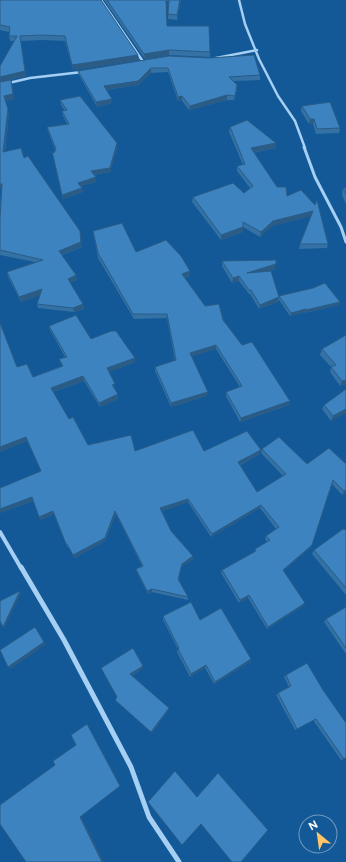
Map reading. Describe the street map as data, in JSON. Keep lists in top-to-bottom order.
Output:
{
  "north": "top left"
}
